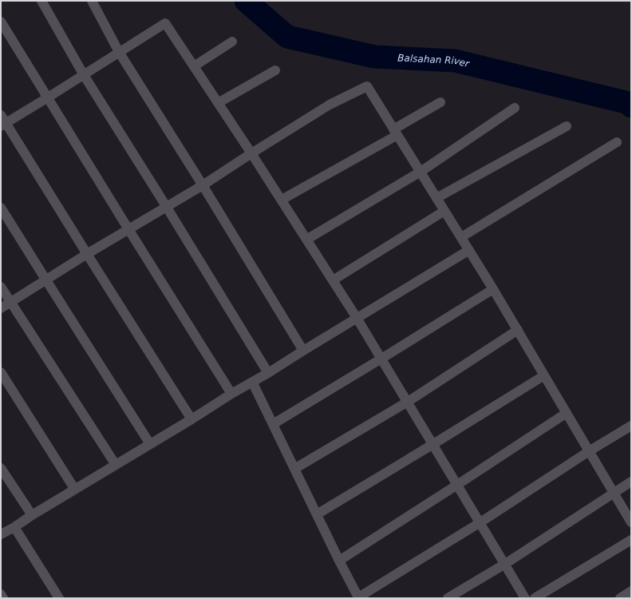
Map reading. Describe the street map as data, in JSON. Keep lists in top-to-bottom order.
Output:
{
  "water": ["Balsahan River"]
}
